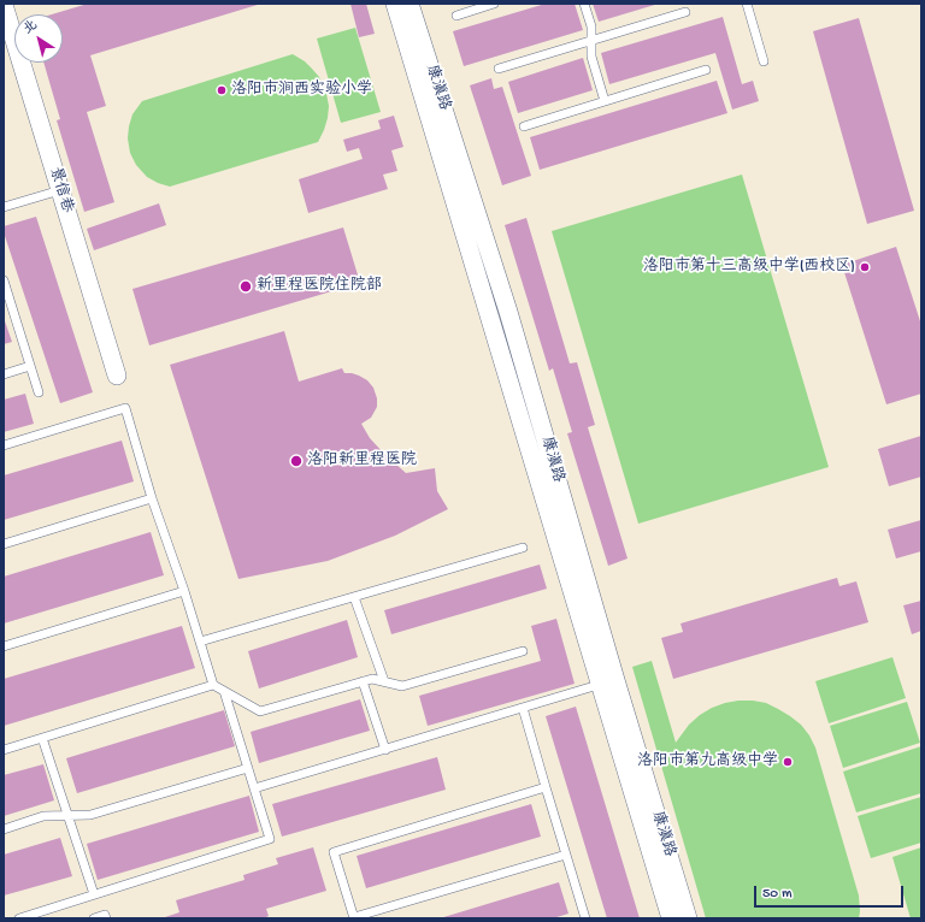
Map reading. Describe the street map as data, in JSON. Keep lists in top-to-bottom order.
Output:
{
  "streets": {
    "street": ["康滇路", "景信巷"]
  },
  "places": [
    "洛阳市涧西实验小学",
    "洛阳市第十三高级中学(西校区)",
    "新里程医院住院部",
    "洛阳新里程医院",
    "洛阳市第九高级中学"
  ],
  "scale_bar": "50 m",
  "north": "top left"
}
